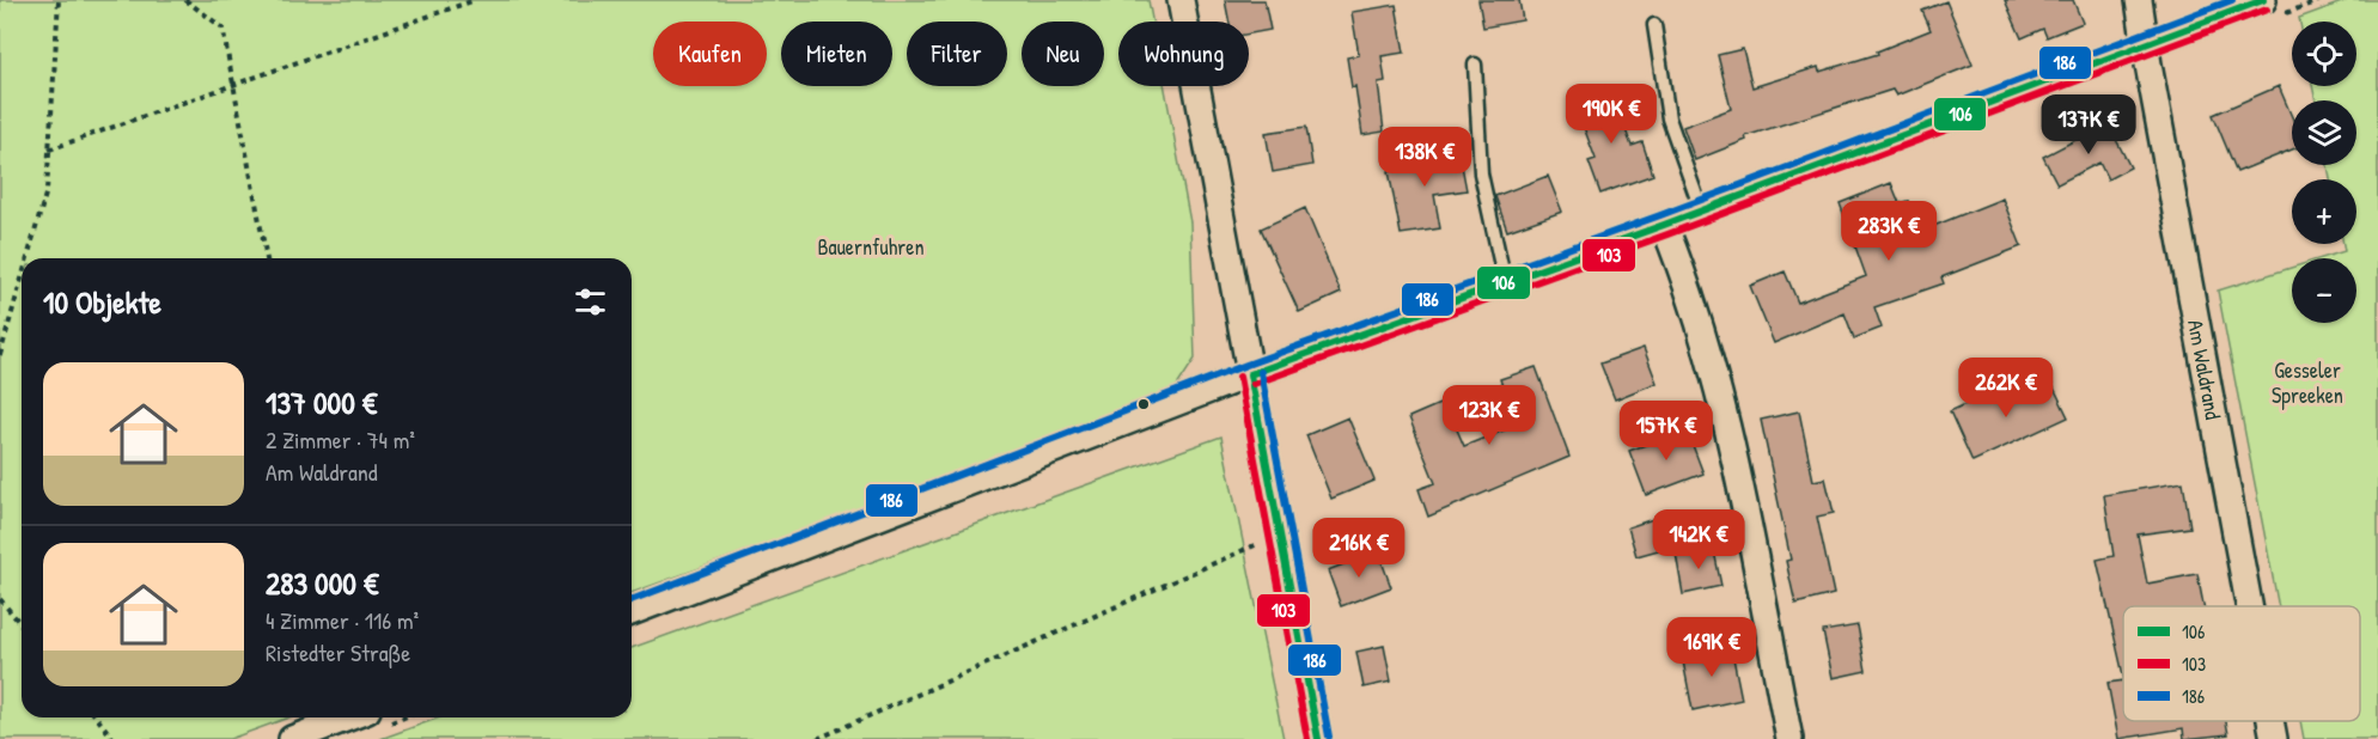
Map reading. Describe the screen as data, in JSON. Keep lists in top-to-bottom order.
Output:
{
  "streets": {
    "street": ["Am Waldrand"]
  },
  "parks": ["Bauernfuhren", "Gesseler Spreeken"],
  "lines": ["transit line 106", "transit line 186", "transit line 103"],
  "legend": ["106", "103", "186"],
  "page": {
    "map_buttons": ["+", "−"],
    "chip": [
      "Kaufen",
      "Mieten",
      "Filter",
      "Neu",
      "Wohnung"
    ],
    "price": [
      "190K €",
      "137K €",
      "138K €",
      "283K €",
      "262K €",
      "123K €",
      "157K €",
      "142K €",
      "216K €",
      "169K €"
    ],
    "heading": "10 Objekte",
    "list": [
      {
        "name": "137 000 €",
        "note": "2 Zimmer · 74 m² · Am Waldrand"
      },
      {
        "name": "283 000 €",
        "note": "4 Zimmer · 116 m² · Ristedter Straße"
      }
    ]
  }
}
